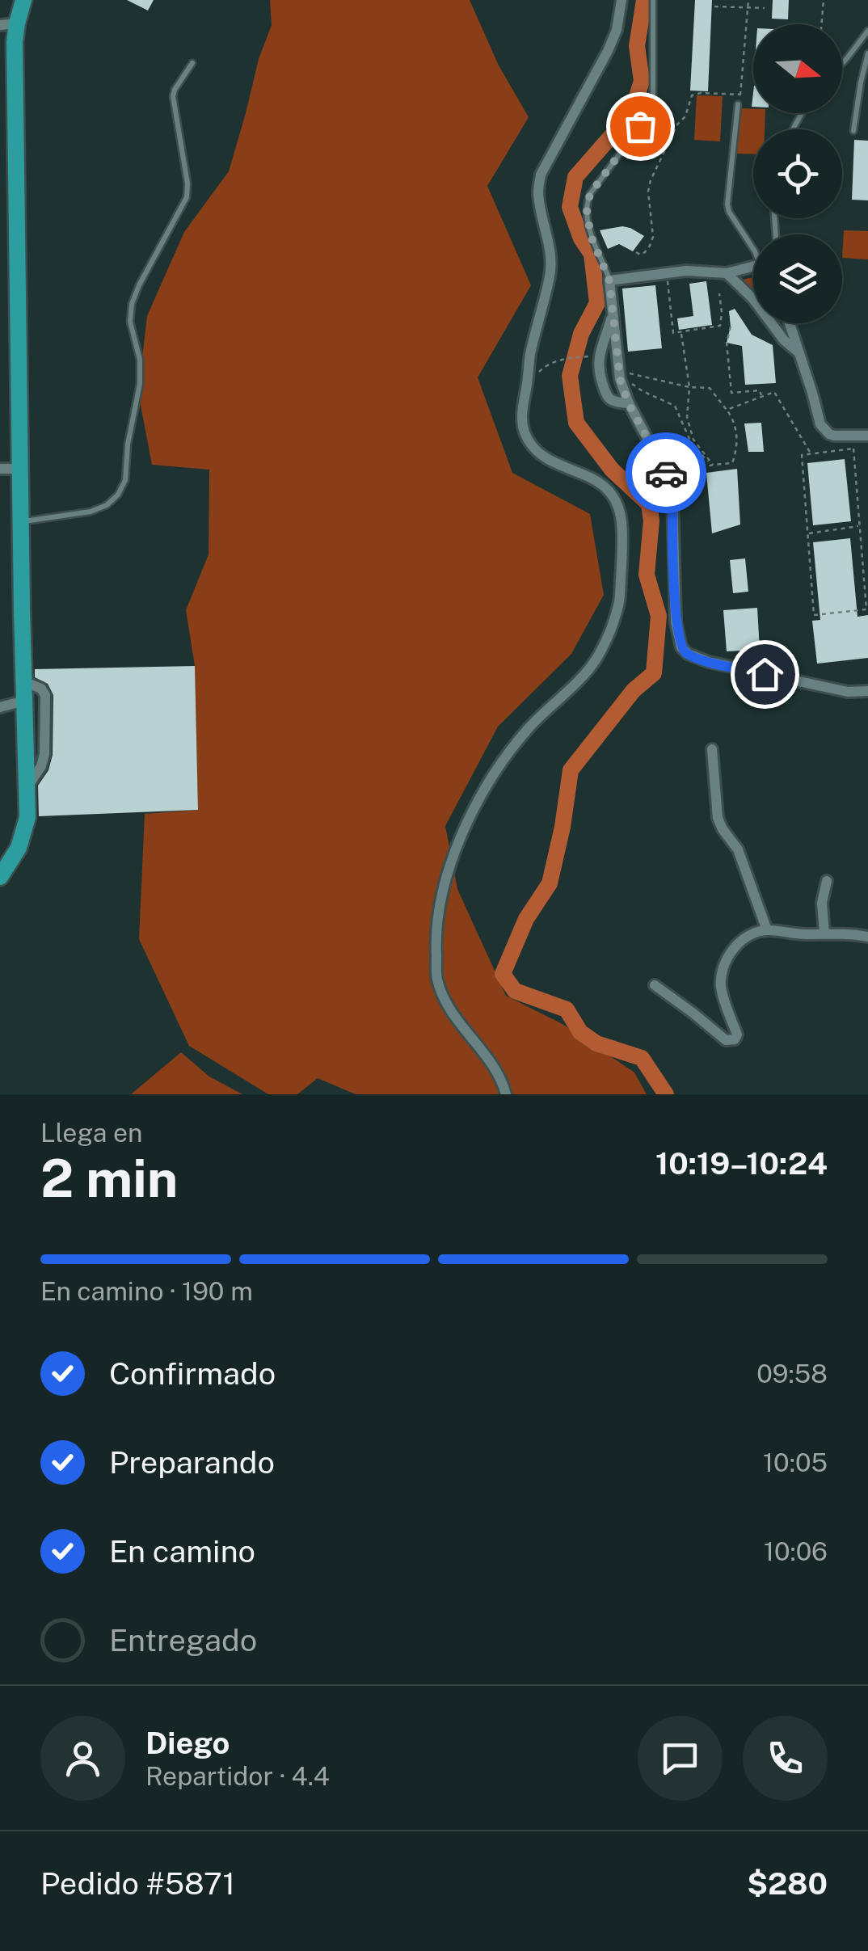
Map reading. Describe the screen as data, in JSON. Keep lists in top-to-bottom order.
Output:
{
  "north": "right",
  "page": {
    "heading": ["2 min", "Llega en", "10:19–10:24"],
    "panel": [
      "Diego",
      "Repartidor · 4.4",
      "Pedido #5871",
      "$280"
    ],
    "bar": "En camino · 190 m",
    "list": [
      ["Confirmado", "09:58"],
      ["Preparando", "10:05"],
      ["En camino", "10:06"],
      "Entregado"
    ]
  }
}
